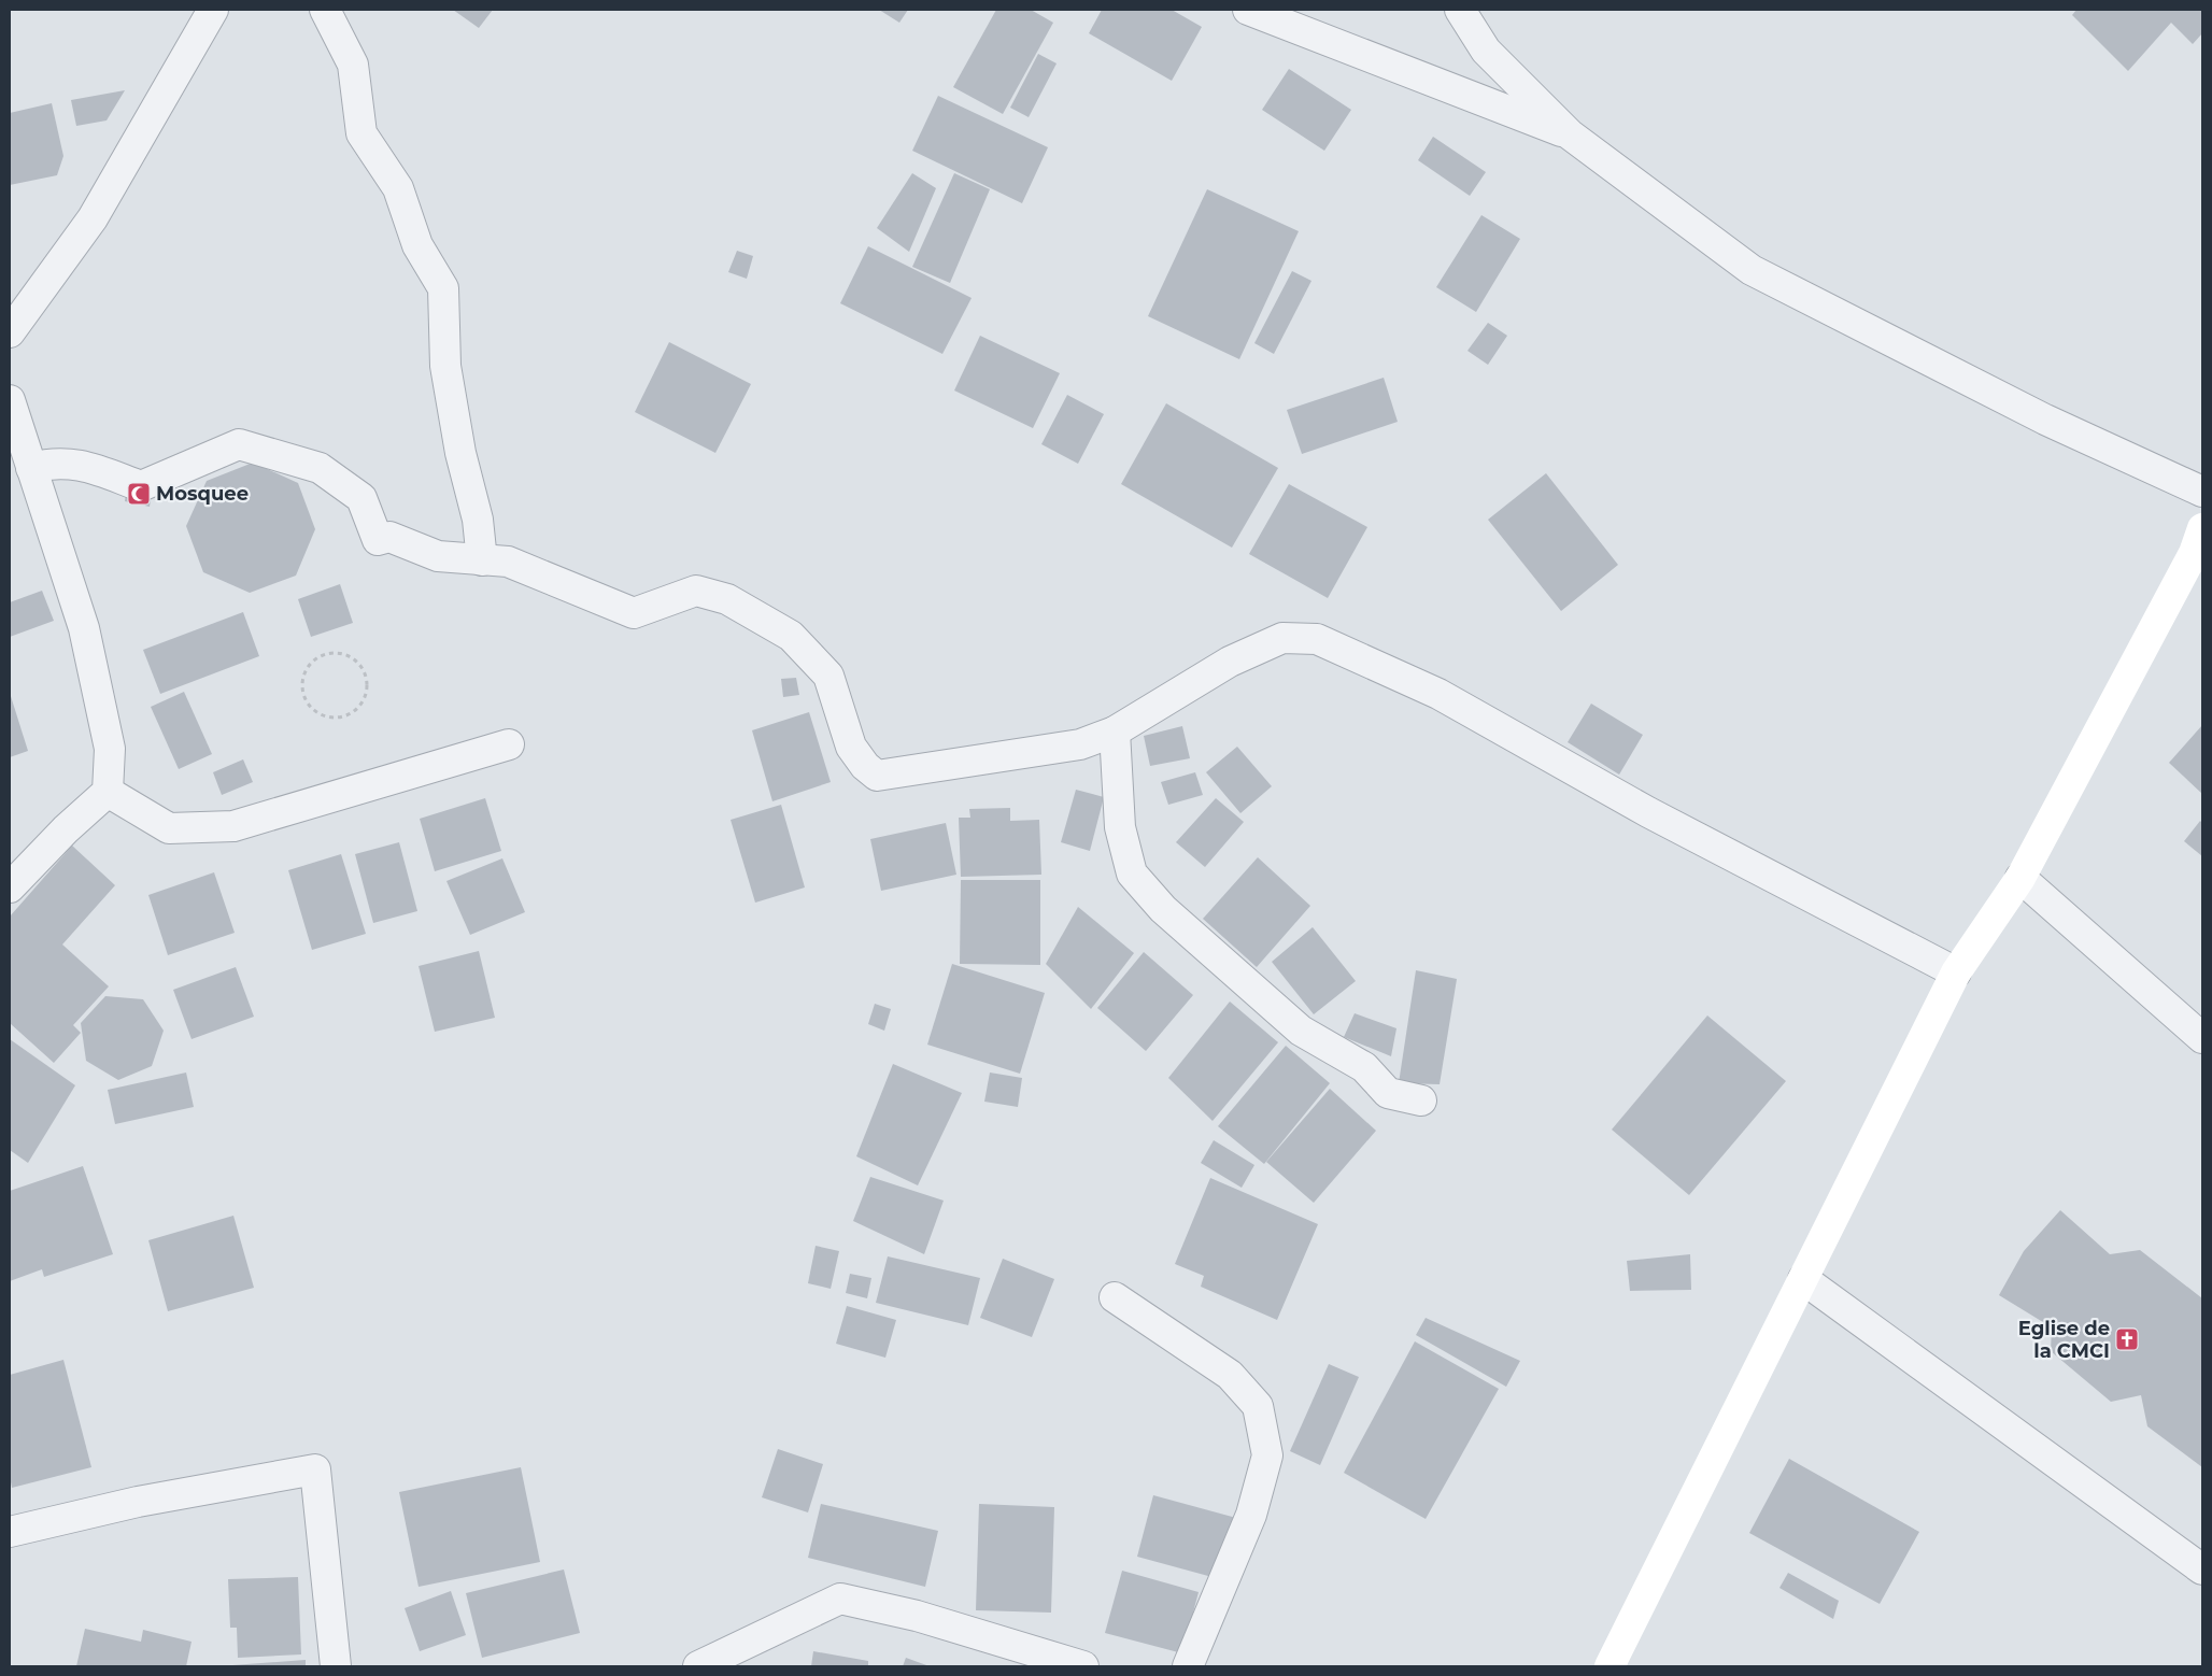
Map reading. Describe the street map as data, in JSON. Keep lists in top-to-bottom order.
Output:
{
  "places": {
    "mosque": ["Mosquee"],
    "church": ["Eglise de la CMCI"]
  }
}
